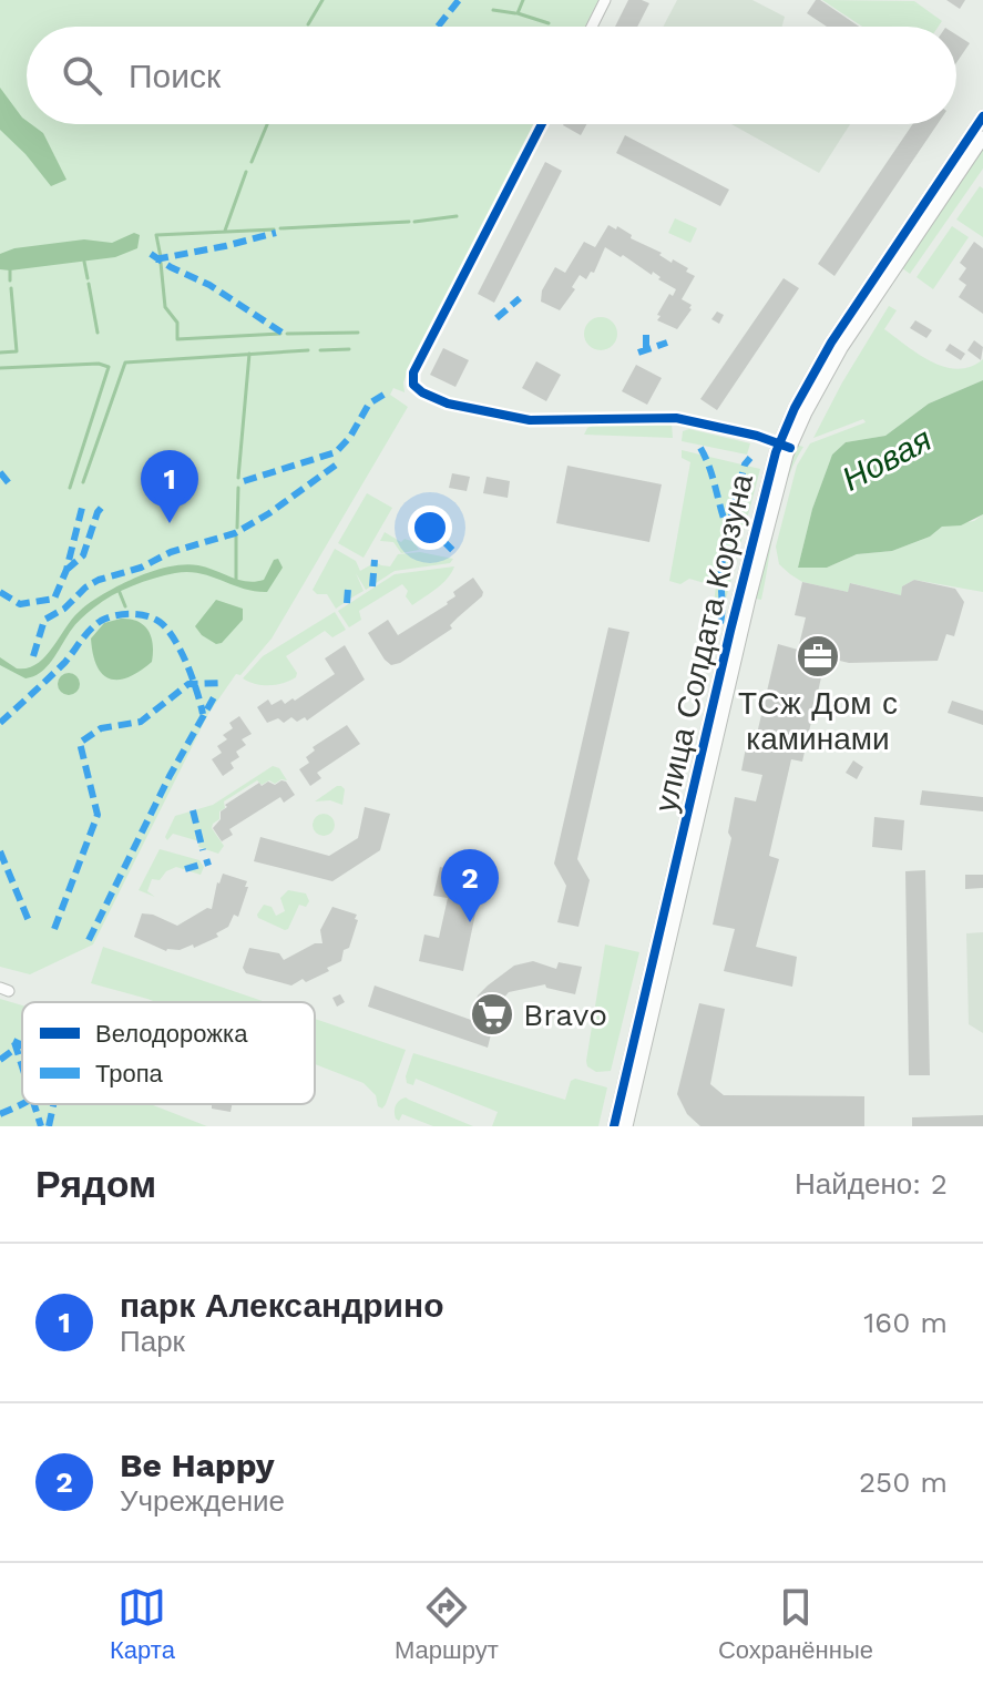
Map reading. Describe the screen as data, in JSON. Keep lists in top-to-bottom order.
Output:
{
  "streets": {
    "street": ["улица Солдата Корзуна"]
  },
  "water": ["Новая"],
  "places": {
    "office": ["ТСж Дом с каминами"],
    "supermarket": ["Bravo"]
  },
  "legend": ["Велодорожка", "Тропа"],
  "page": {
    "search": "Поиск",
    "pins": ["1", "2"],
    "heading": ["Рядом", "Найдено: 2"],
    "list": [
      {
        "mark": "1",
        "name": "парк Александрино",
        "note": "Парк",
        "value": "160 m"
      },
      {
        "mark": "2",
        "name": "Be Happy",
        "note": "Учреждение",
        "value": "250 m"
      }
    ],
    "nav": ["Карта", "Маршрут", "Сохранённые"]
  }
}
